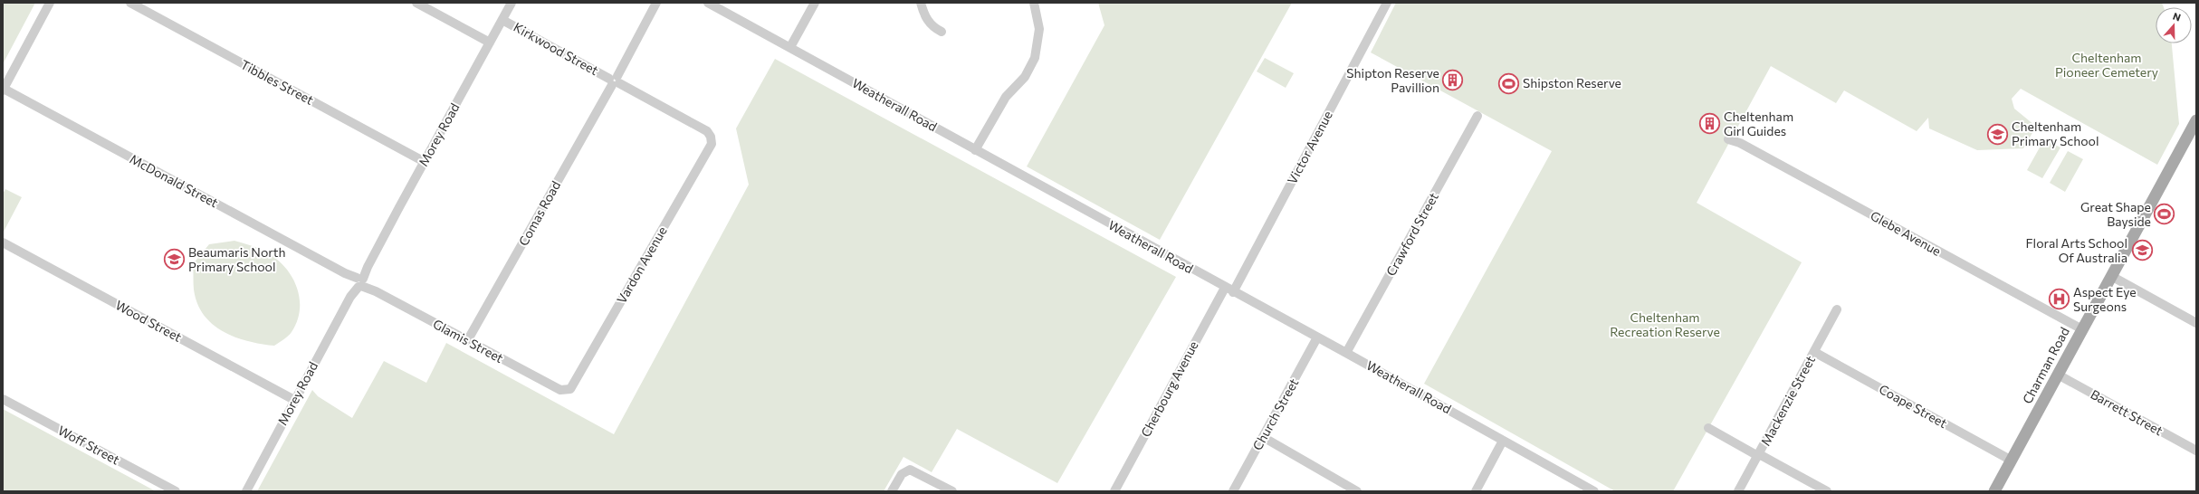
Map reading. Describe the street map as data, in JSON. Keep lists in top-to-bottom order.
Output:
{
  "streets": {
    "main road": ["Charman Road"],
    "street": [
      "Kirkwood Street",
      "Tibbles Street",
      "Weatherall Road",
      "Morey Road",
      "Victor Avenue",
      "McDonald Street",
      "Comas Road",
      "Glebe Avenue",
      "Crawford Street",
      "Vardon Avenue",
      "Wood Street",
      "Glamis Street",
      "Cherbourg Avenue",
      "Mackenzie Street",
      "Coape Street",
      "Barrett Street",
      "Church Street",
      "Woff Street"
    ]
  },
  "crossings": [
    ["Kirkwood Street", "Morey Road"],
    ["Kirkwood Street", "Comas Road"],
    ["Kirkwood Street", "Vardon Avenue"],
    ["Tibbles Street", "Morey Road"],
    ["Weatherall Road", "Victor Avenue"],
    ["Weatherall Road", "Crawford Street"],
    ["Weatherall Road", "Cherbourg Avenue"],
    ["Weatherall Road", "Church Street"],
    ["Morey Road", "McDonald Street"],
    ["Morey Road", "Wood Street"],
    ["Morey Road", "Glamis Street"],
    ["Victor Avenue", "Cherbourg Avenue"],
    ["McDonald Street", "Glamis Street"],
    ["Comas Road", "Glamis Street"],
    ["Glebe Avenue", "Charman Road"],
    ["Vardon Avenue", "Glamis Street"],
    ["Charman Road", "Coape Street"],
    ["Charman Road", "Barrett Street"],
    ["Mackenzie Street", "Coape Street"]
  ],
  "parks": ["Cheltenham Pioneer Cemetery", "Cheltenham Recreation Reserve"],
  "places": {
    "building": ["Shipton Reserve Pavillion", "Cheltenham Girl Guides"],
    "sports": ["Shipston Reserve", "Great Shape Bayside"],
    "school or university": ["Cheltenham Primary School", "Floral Arts School Of Australia", "Beaumaris North Primary School"],
    "hospital": ["Aspect Eye Surgeons"]
  },
  "north": "top"
}
